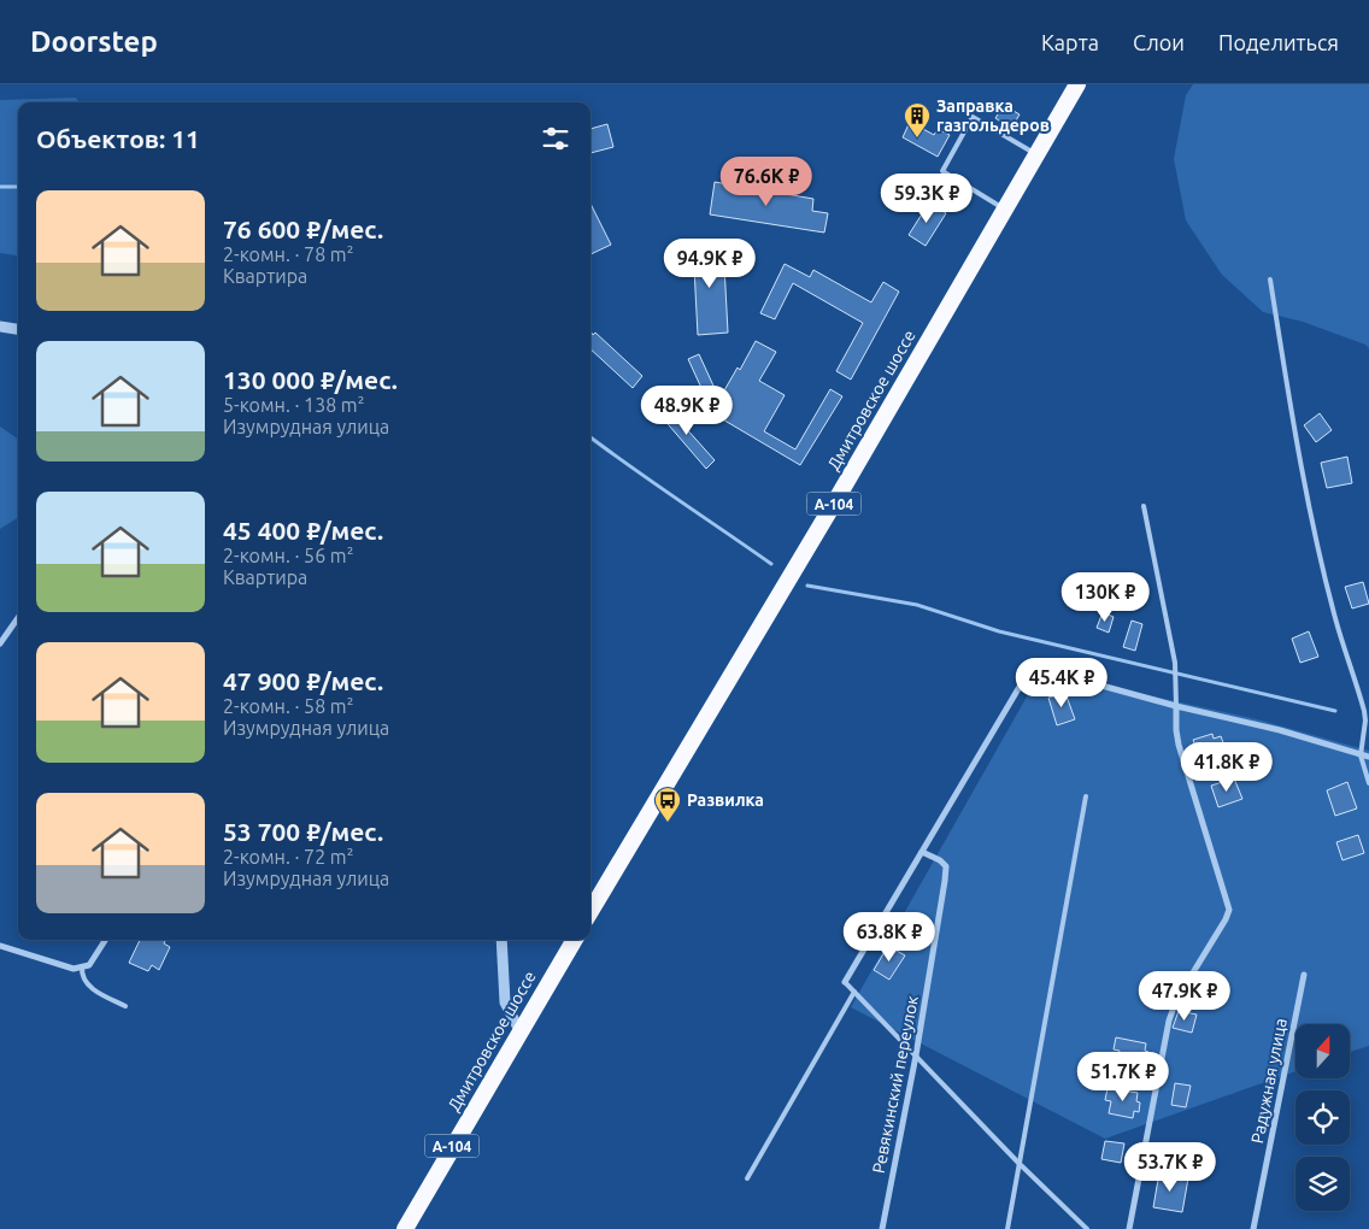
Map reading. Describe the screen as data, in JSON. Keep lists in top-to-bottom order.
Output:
{
  "streets": {
    "highway": ["Дмитровское шоссе", "А-104"],
    "street": ["Радужная улица", "Ревякинский переулок"]
  },
  "places": {
    "building": ["Заправка газгольдеров"],
    "bus stop": ["Развилка"]
  },
  "north": "top",
  "page": {
    "header": "Doorstep",
    "nav": ["Карта", "Слои", "Поделиться"],
    "heading": "Объектов: 11",
    "price": [
      "76.6K ₽",
      "59.3K ₽",
      "94.9K ₽",
      "48.9K ₽",
      "130K ₽",
      "45.4K ₽",
      "41.8K ₽",
      "63.8K ₽",
      "47.9K ₽",
      "51.7K ₽",
      "53.7K ₽"
    ],
    "list": [
      {
        "name": "76 600 ₽/мес.",
        "note": "2-комн. · 78 m² · Квартира"
      },
      {
        "name": "130 000 ₽/мес.",
        "note": "5-комн. · 138 m² · Изумрудная улица"
      },
      {
        "name": "45 400 ₽/мес.",
        "note": "2-комн. · 56 m² · Квартира"
      },
      {
        "name": "47 900 ₽/мес.",
        "note": "2-комн. · 58 m² · Изумрудная улица"
      },
      {
        "name": "53 700 ₽/мес.",
        "note": "2-комн. · 72 m² · Изумрудная улица"
      }
    ]
  }
}
